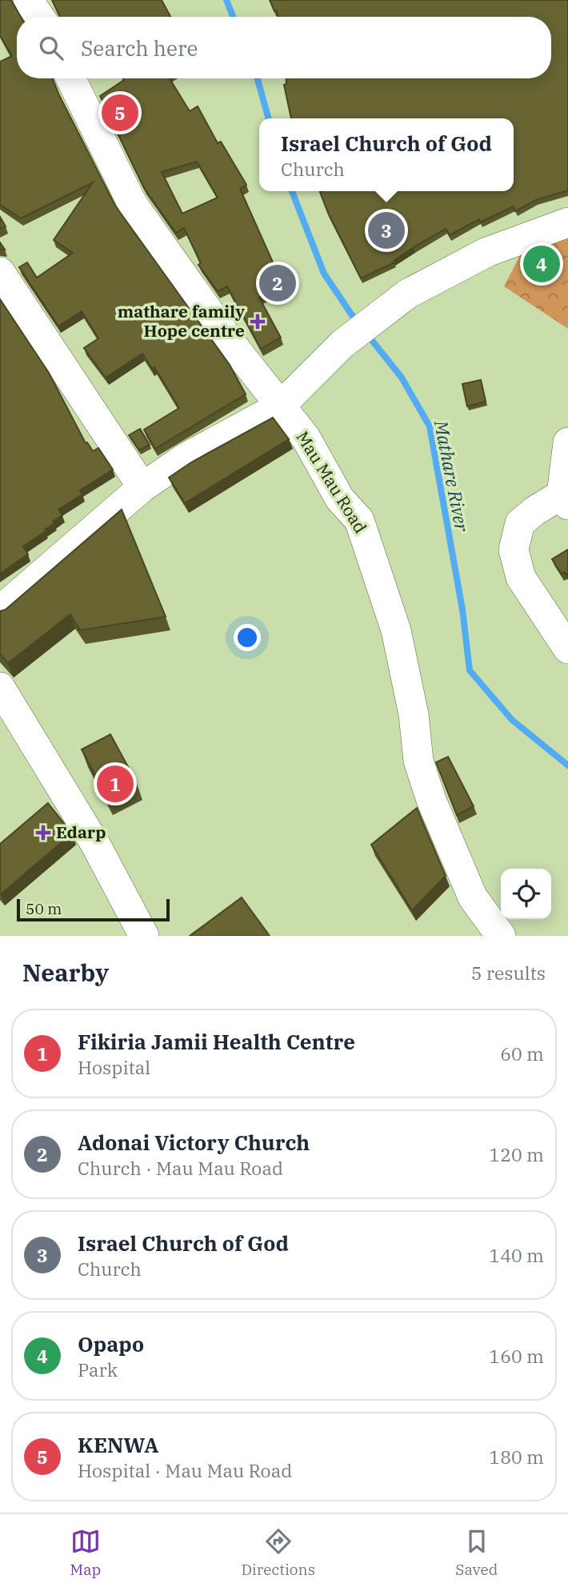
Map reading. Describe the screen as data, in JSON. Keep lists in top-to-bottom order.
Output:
{
  "streets": {
    "street": ["Mau Mau Road"]
  },
  "water": ["Mathare River"],
  "places": {
    "health": ["mathare family Hope centre", "Edarp"]
  },
  "scale_bar": "50 m",
  "page": {
    "search": "Search here",
    "pins": [
      "5",
      "3",
      "4",
      "2",
      "1"
    ],
    "popup": ["Israel Church of God", "Church"],
    "scale": "50 m",
    "heading": ["Nearby", "5 results"],
    "list": [
      {
        "mark": "1",
        "name": "Fikiria Jamii Health Centre",
        "note": "Hospital",
        "value": "60 m"
      },
      {
        "mark": "2",
        "name": "Adonai Victory Church",
        "note": "Church · Mau Mau Road",
        "value": "120 m"
      },
      {
        "mark": "3",
        "name": "Israel Church of God",
        "note": "Church",
        "value": "140 m"
      },
      {
        "mark": "4",
        "name": "Opapo",
        "note": "Park",
        "value": "160 m"
      },
      {
        "mark": "5",
        "name": "KENWA",
        "note": "Hospital · Mau Mau Road",
        "value": "180 m"
      }
    ],
    "nav": ["Map", "Directions", "Saved"]
  }
}
